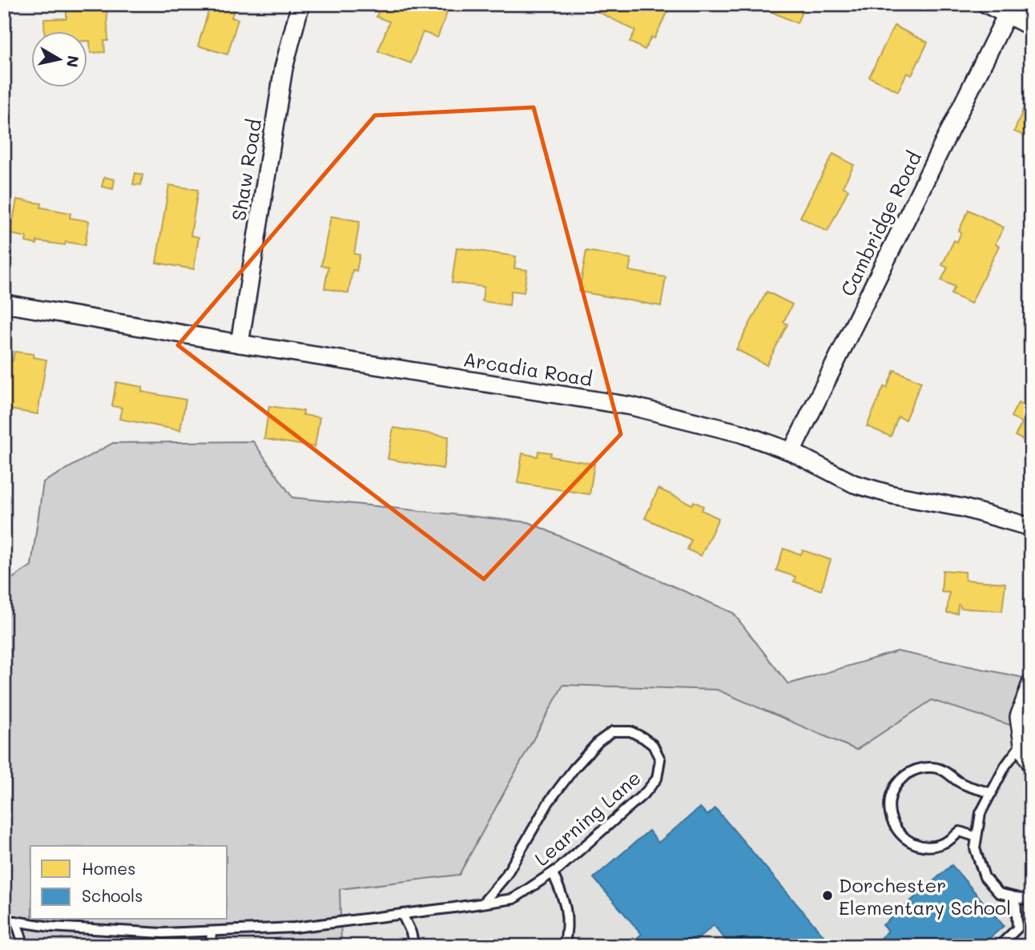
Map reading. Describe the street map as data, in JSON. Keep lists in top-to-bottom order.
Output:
{
  "streets": {
    "street": ["Shaw Road", "Cambridge Road", "Arcadia Road"],
    "lane": ["Learning Lane"]
  },
  "crossings": [
    ["Shaw Road", "Arcadia Road"],
    ["Cambridge Road", "Arcadia Road"]
  ],
  "places": ["Dorchester Elementary School"],
  "legend": ["Homes", "Schools"],
  "north": "right"
}
